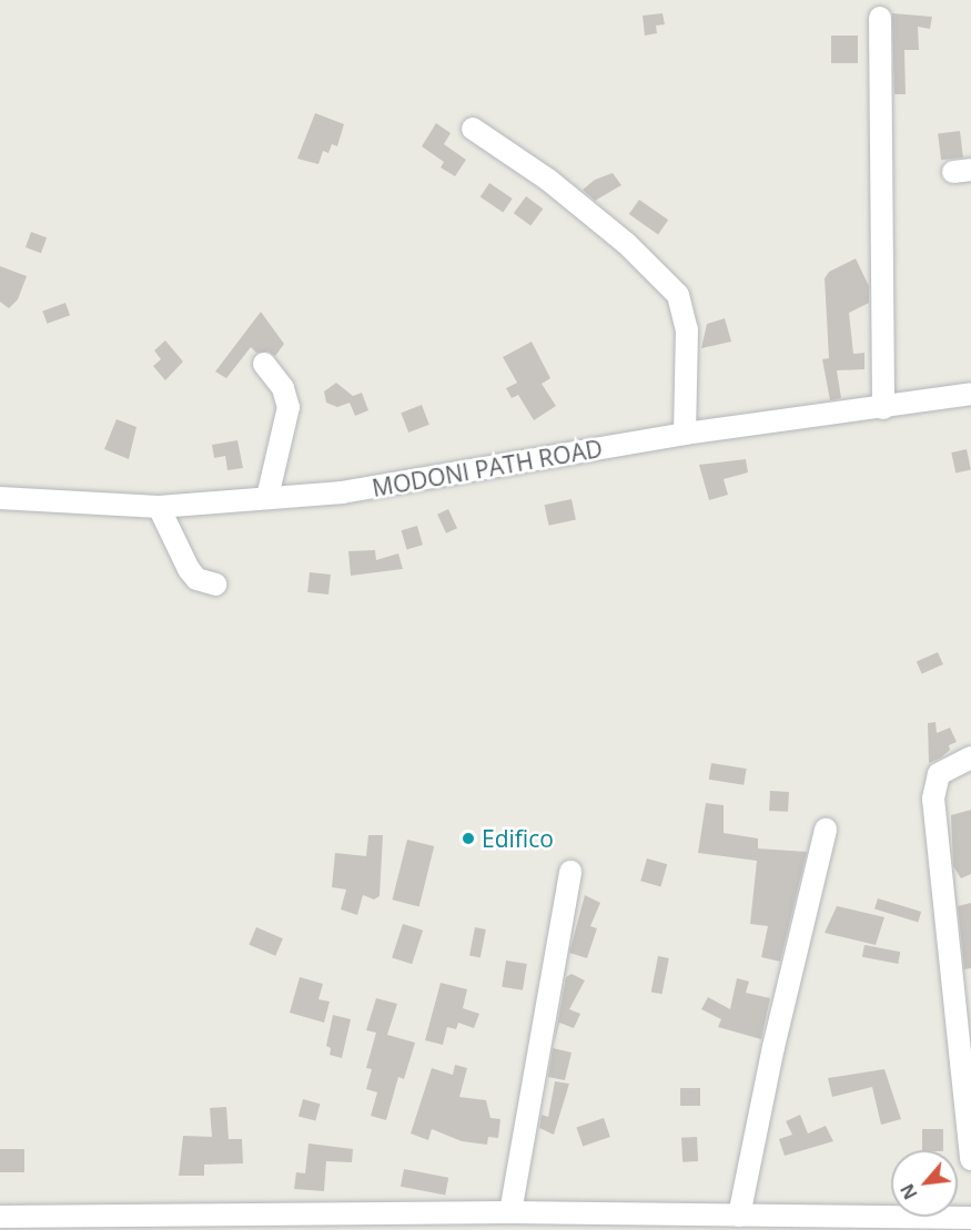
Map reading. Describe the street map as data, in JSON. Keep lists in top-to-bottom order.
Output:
{
  "streets": {
    "street": ["MODONI PATH ROAD"]
  },
  "places": ["Edifico"],
  "north": "bottom left"
}
